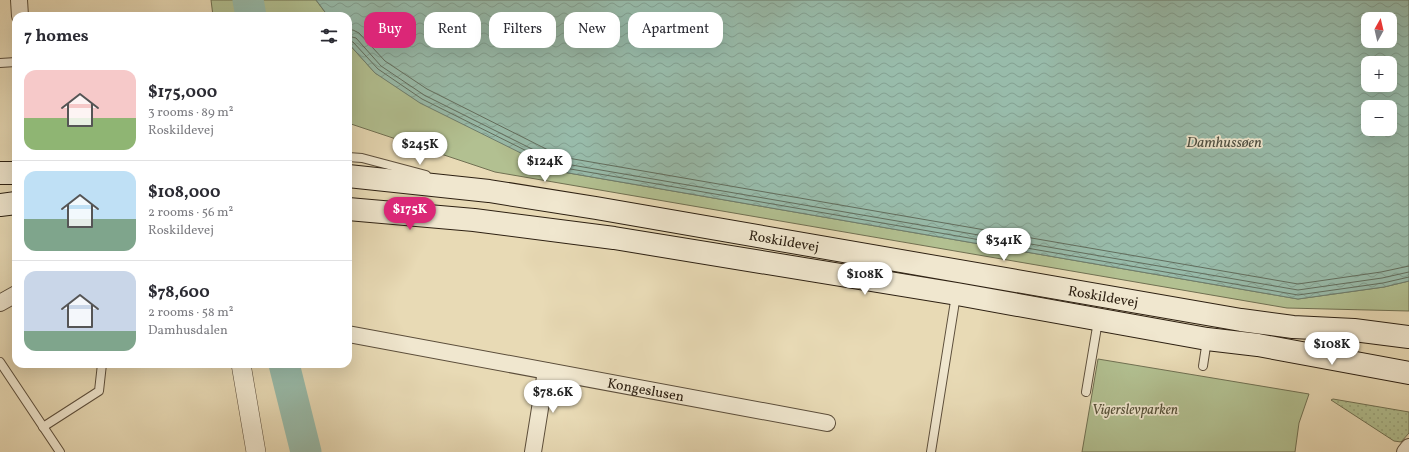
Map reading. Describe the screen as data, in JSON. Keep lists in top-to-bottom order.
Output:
{
  "streets": {
    "main road": ["Roskildevej"],
    "street": ["Kongeslusen"]
  },
  "water": ["Damhussøen"],
  "parks": ["Vigerslevparken"],
  "north": "top",
  "page": {
    "map_buttons": ["+", "−"],
    "chip": [
      "Buy",
      "Rent",
      "Filters",
      "New",
      "Apartment"
    ],
    "heading": "7 homes",
    "list": [
      {
        "name": "$175,000",
        "note": "3 rooms · 89 m² · Roskildevej"
      },
      {
        "name": "$108,000",
        "note": "2 rooms · 56 m² · Roskildevej"
      },
      {
        "name": "$78,600",
        "note": "2 rooms · 58 m² · Damhusdalen"
      }
    ],
    "price": [
      "$245K",
      "$124K",
      "$175K",
      "$341K",
      "$108K",
      "$108K",
      "$78.6K"
    ]
  }
}
